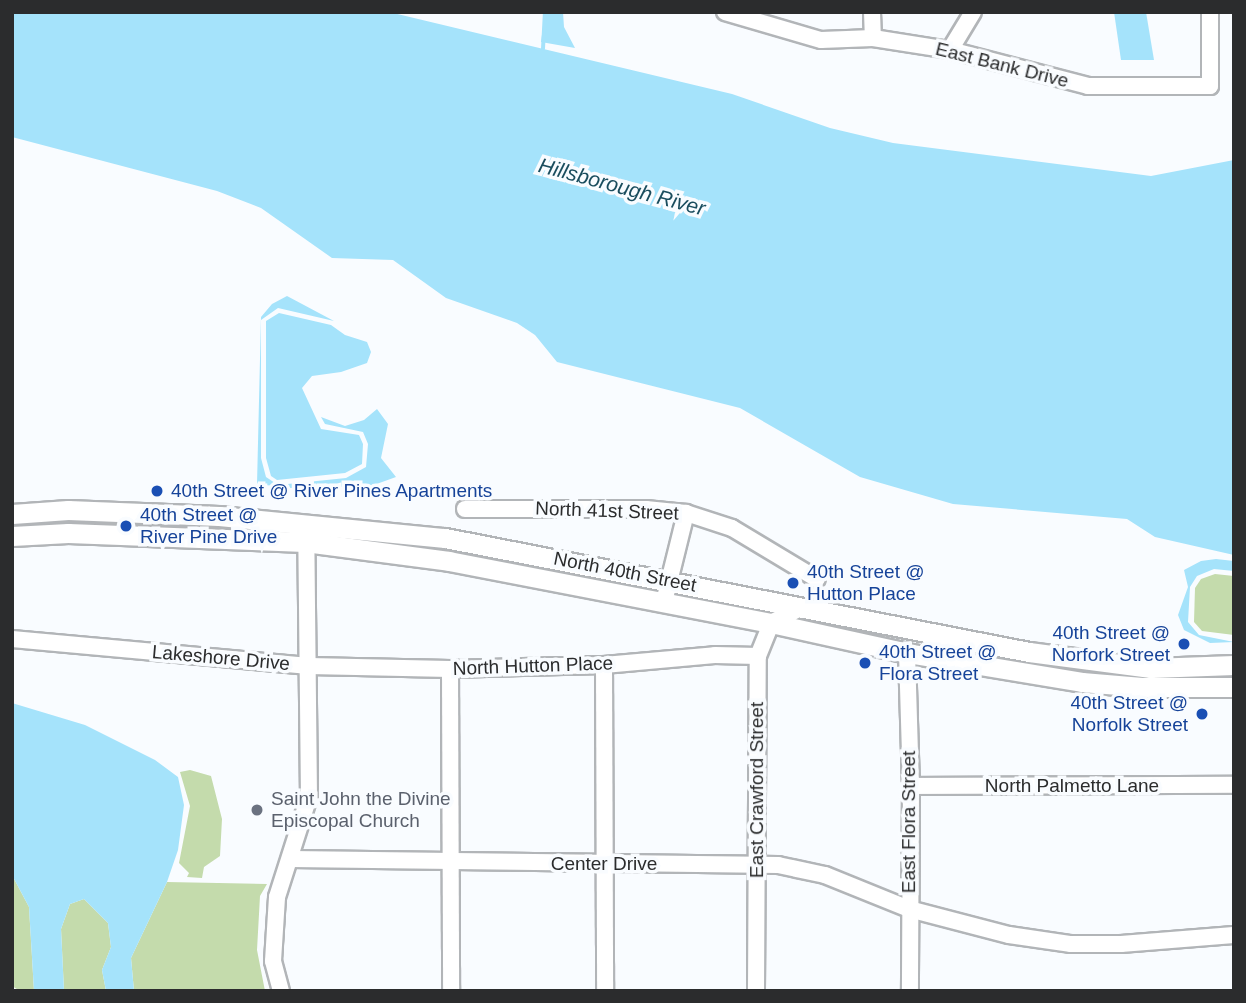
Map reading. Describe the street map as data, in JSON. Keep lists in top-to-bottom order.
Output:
{
  "streets": {
    "main road": ["North 40th Street"],
    "street": [
      "East Bank Drive",
      "North 41st Street",
      "Lakeshore Drive",
      "North Hutton Place",
      "North Palmetto Lane",
      "East Crawford Street",
      "East Flora Street",
      "Center Drive"
    ]
  },
  "crossings": [
    ["North 40th Street", "East Crawford Street"],
    ["North 40th Street", "East Flora Street"],
    ["Lakeshore Drive", "North Hutton Place"],
    ["Lakeshore Drive", "Center Drive"],
    ["North Hutton Place", "East Crawford Street"],
    ["North Palmetto Lane", "East Flora Street"],
    ["East Crawford Street", "Center Drive"],
    ["East Flora Street", "Center Drive"]
  ],
  "water": ["Hillsborough River"],
  "places": [
    "40th Street @ River Pines Apartments",
    "40th Street @ River Pine Drive",
    "40th Street @ Hutton Place",
    "40th Street @ Norfork Street",
    "40th Street @ Flora Street",
    "40th Street @ Norfolk Street",
    "Saint John the Divine Episcopal Church"
  ]
}
